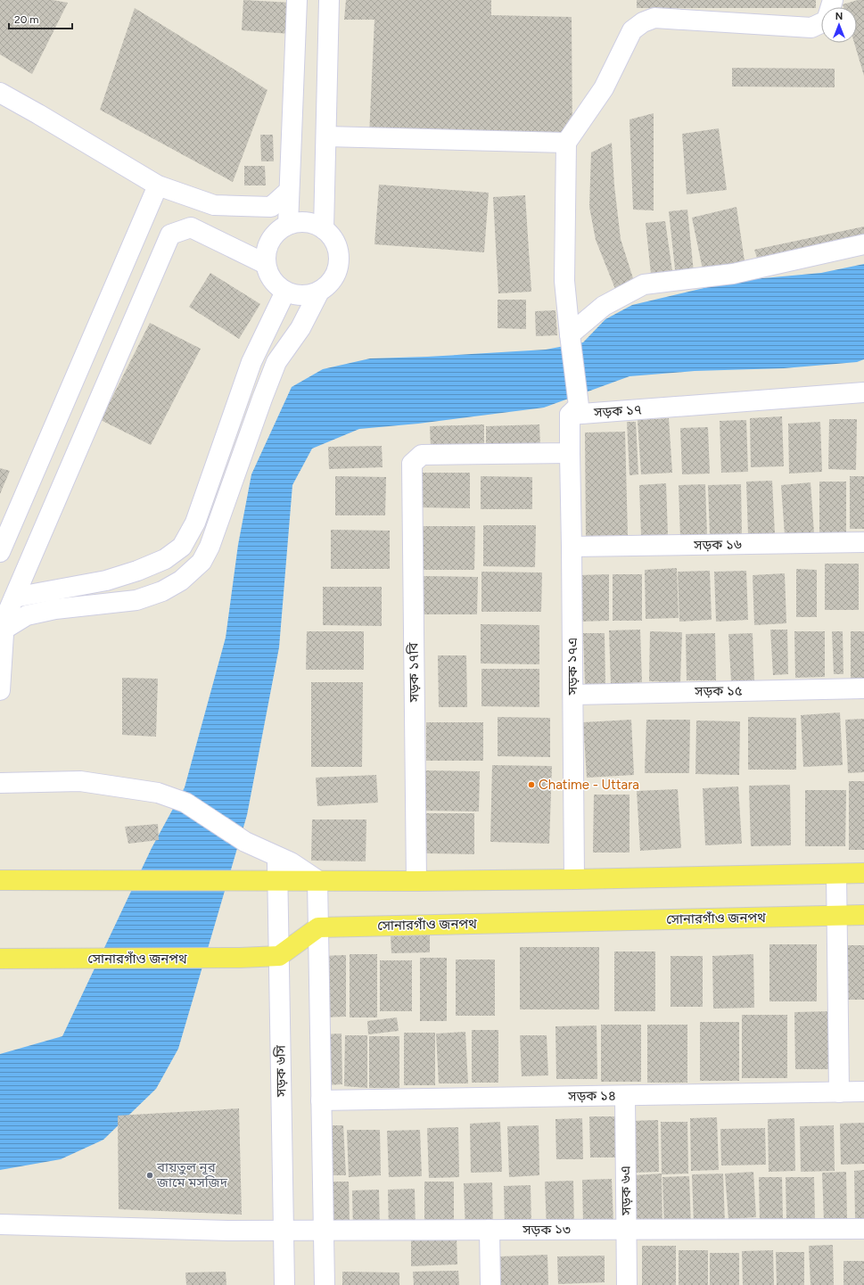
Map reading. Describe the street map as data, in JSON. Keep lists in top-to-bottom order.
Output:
{
  "streets": {
    "main road": ["সোনারগাঁও জনপথ"],
    "street": [
      "সড়ক ১৭",
      "সড়ক ১৬",
      "সড়ক ১৭এ",
      "সড়ক ১৭বি",
      "সড়ক ১৫",
      "সড়ক ৬সি",
      "সড়ক ১৪",
      "সড়ক ৬এ",
      "সড়ক ১৩"
    ]
  },
  "crossings": [
    ["সড়ক ১৬", "সড়ক ১৭এ"],
    ["সড়ক ১৭এ", "সড়ক ১৭বি"],
    ["সড়ক ১৭এ", "সড়ক ১৫"],
    ["সোনারগাঁও জনপথ", "সড়ক ৬সি"],
    ["সড়ক ৬সি", "সড়ক ১৩"],
    ["সড়ক ১৪", "সড়ক ৬এ"],
    ["সড়ক ৬এ", "সড়ক ১৩"]
  ],
  "places": ["Chatime - Uttara", "বায়তুল নূর জামে মসজিদ"],
  "scale_bar": "20 m",
  "north": "top"
}
